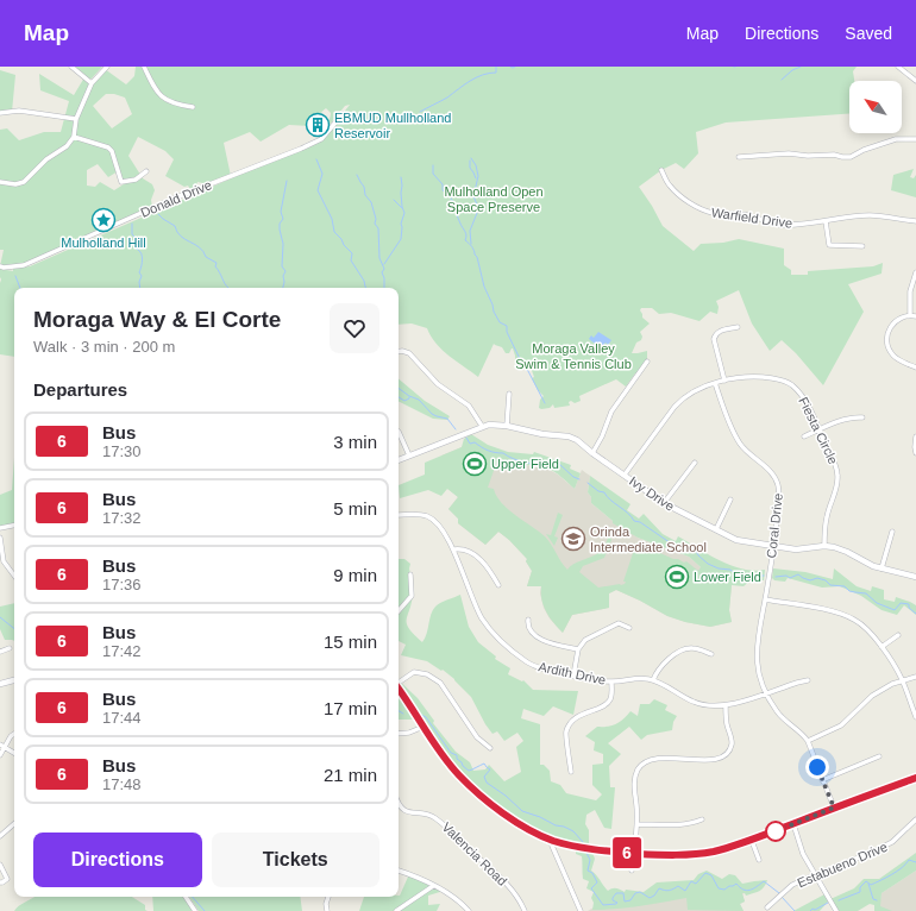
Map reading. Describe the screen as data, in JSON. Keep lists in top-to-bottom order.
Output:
{
  "streets": {
    "main road": ["Ivy Drive"],
    "street": [
      "Donald Drive",
      "Warfield Drive",
      "Fiesta Circle",
      "Coral Drive",
      "Ardith Drive",
      "Valencia Road",
      "Estabueno Drive"
    ]
  },
  "crossings": [
    ["Fiesta Circle", "Ivy Drive"],
    ["Fiesta Circle", "Coral Drive"],
    ["Ivy Drive", "Coral Drive"],
    ["Coral Drive", "Ardith Drive"]
  ],
  "parks": ["Mulholland Open Space Preserve", "Moraga Valley Swim & Tennis Club"],
  "places": {
    "building": ["EBMUD Mullholland Reservoir"],
    "place": ["Mulholland Hill"],
    "sports": ["Upper Field", "Lower Field"],
    "school or university": ["Orinda Intermediate School"]
  },
  "lines": ["bus line 6"],
  "north": "top left",
  "page": {
    "header": "Map",
    "nav": ["Map", "Directions", "Saved"],
    "on_map": "6",
    "heading": [
      ["Moraga Way & El Corte", "Walk · 3 min · 200 m"],
      "Departures"
    ],
    "list": [
      {
        "mark": "6",
        "name": "Bus",
        "note": "17:30",
        "value": "3 min"
      },
      {
        "mark": "6",
        "name": "Bus",
        "note": "17:32",
        "value": "5 min"
      },
      {
        "mark": "6",
        "name": "Bus",
        "note": "17:36",
        "value": "9 min"
      },
      {
        "mark": "6",
        "name": "Bus",
        "note": "17:42",
        "value": "15 min"
      },
      {
        "mark": "6",
        "name": "Bus",
        "note": "17:44",
        "value": "17 min"
      },
      {
        "mark": "6",
        "name": "Bus",
        "note": "17:48",
        "value": "21 min"
      }
    ],
    "buttons": ["Directions", "Tickets"]
  }
}
